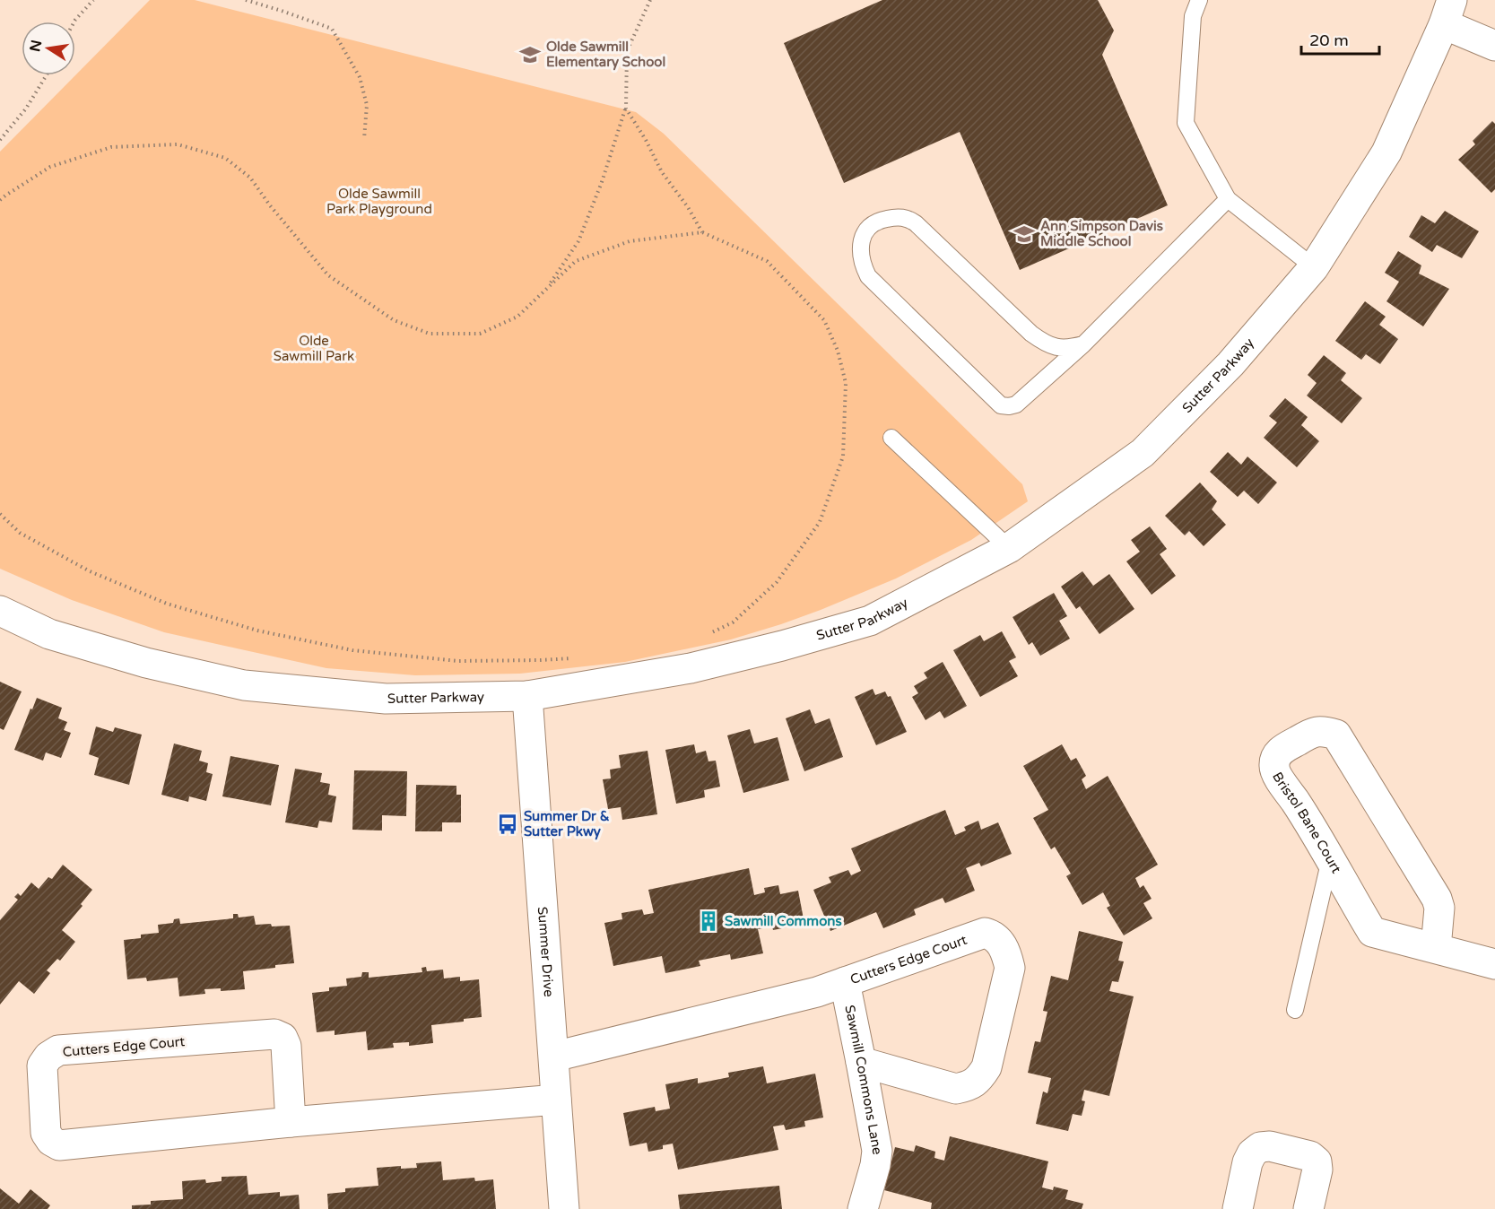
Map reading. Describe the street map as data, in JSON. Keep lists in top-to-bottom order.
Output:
{
  "streets": {
    "street": [
      "Sutter Parkway",
      "Bristol Bane Court",
      "Summer Drive",
      "Cutters Edge Court",
      "Sawmill Commons Lane"
    ]
  },
  "crossings": [
    ["Sutter Parkway", "Summer Drive"],
    ["Summer Drive", "Cutters Edge Court"],
    ["Cutters Edge Court", "Sawmill Commons Lane"]
  ],
  "parks": ["Olde Sawmill Park Playground", "Olde Sawmill Park"],
  "places": {
    "school or university": ["Olde Sawmill Elementary School", "Ann Simpson Davis Middle School"],
    "bus stop": ["Summer Dr & Sutter Pkwy"],
    "building": ["Sawmill Commons"]
  },
  "scale_bar": "20 m",
  "north": "left"
}
